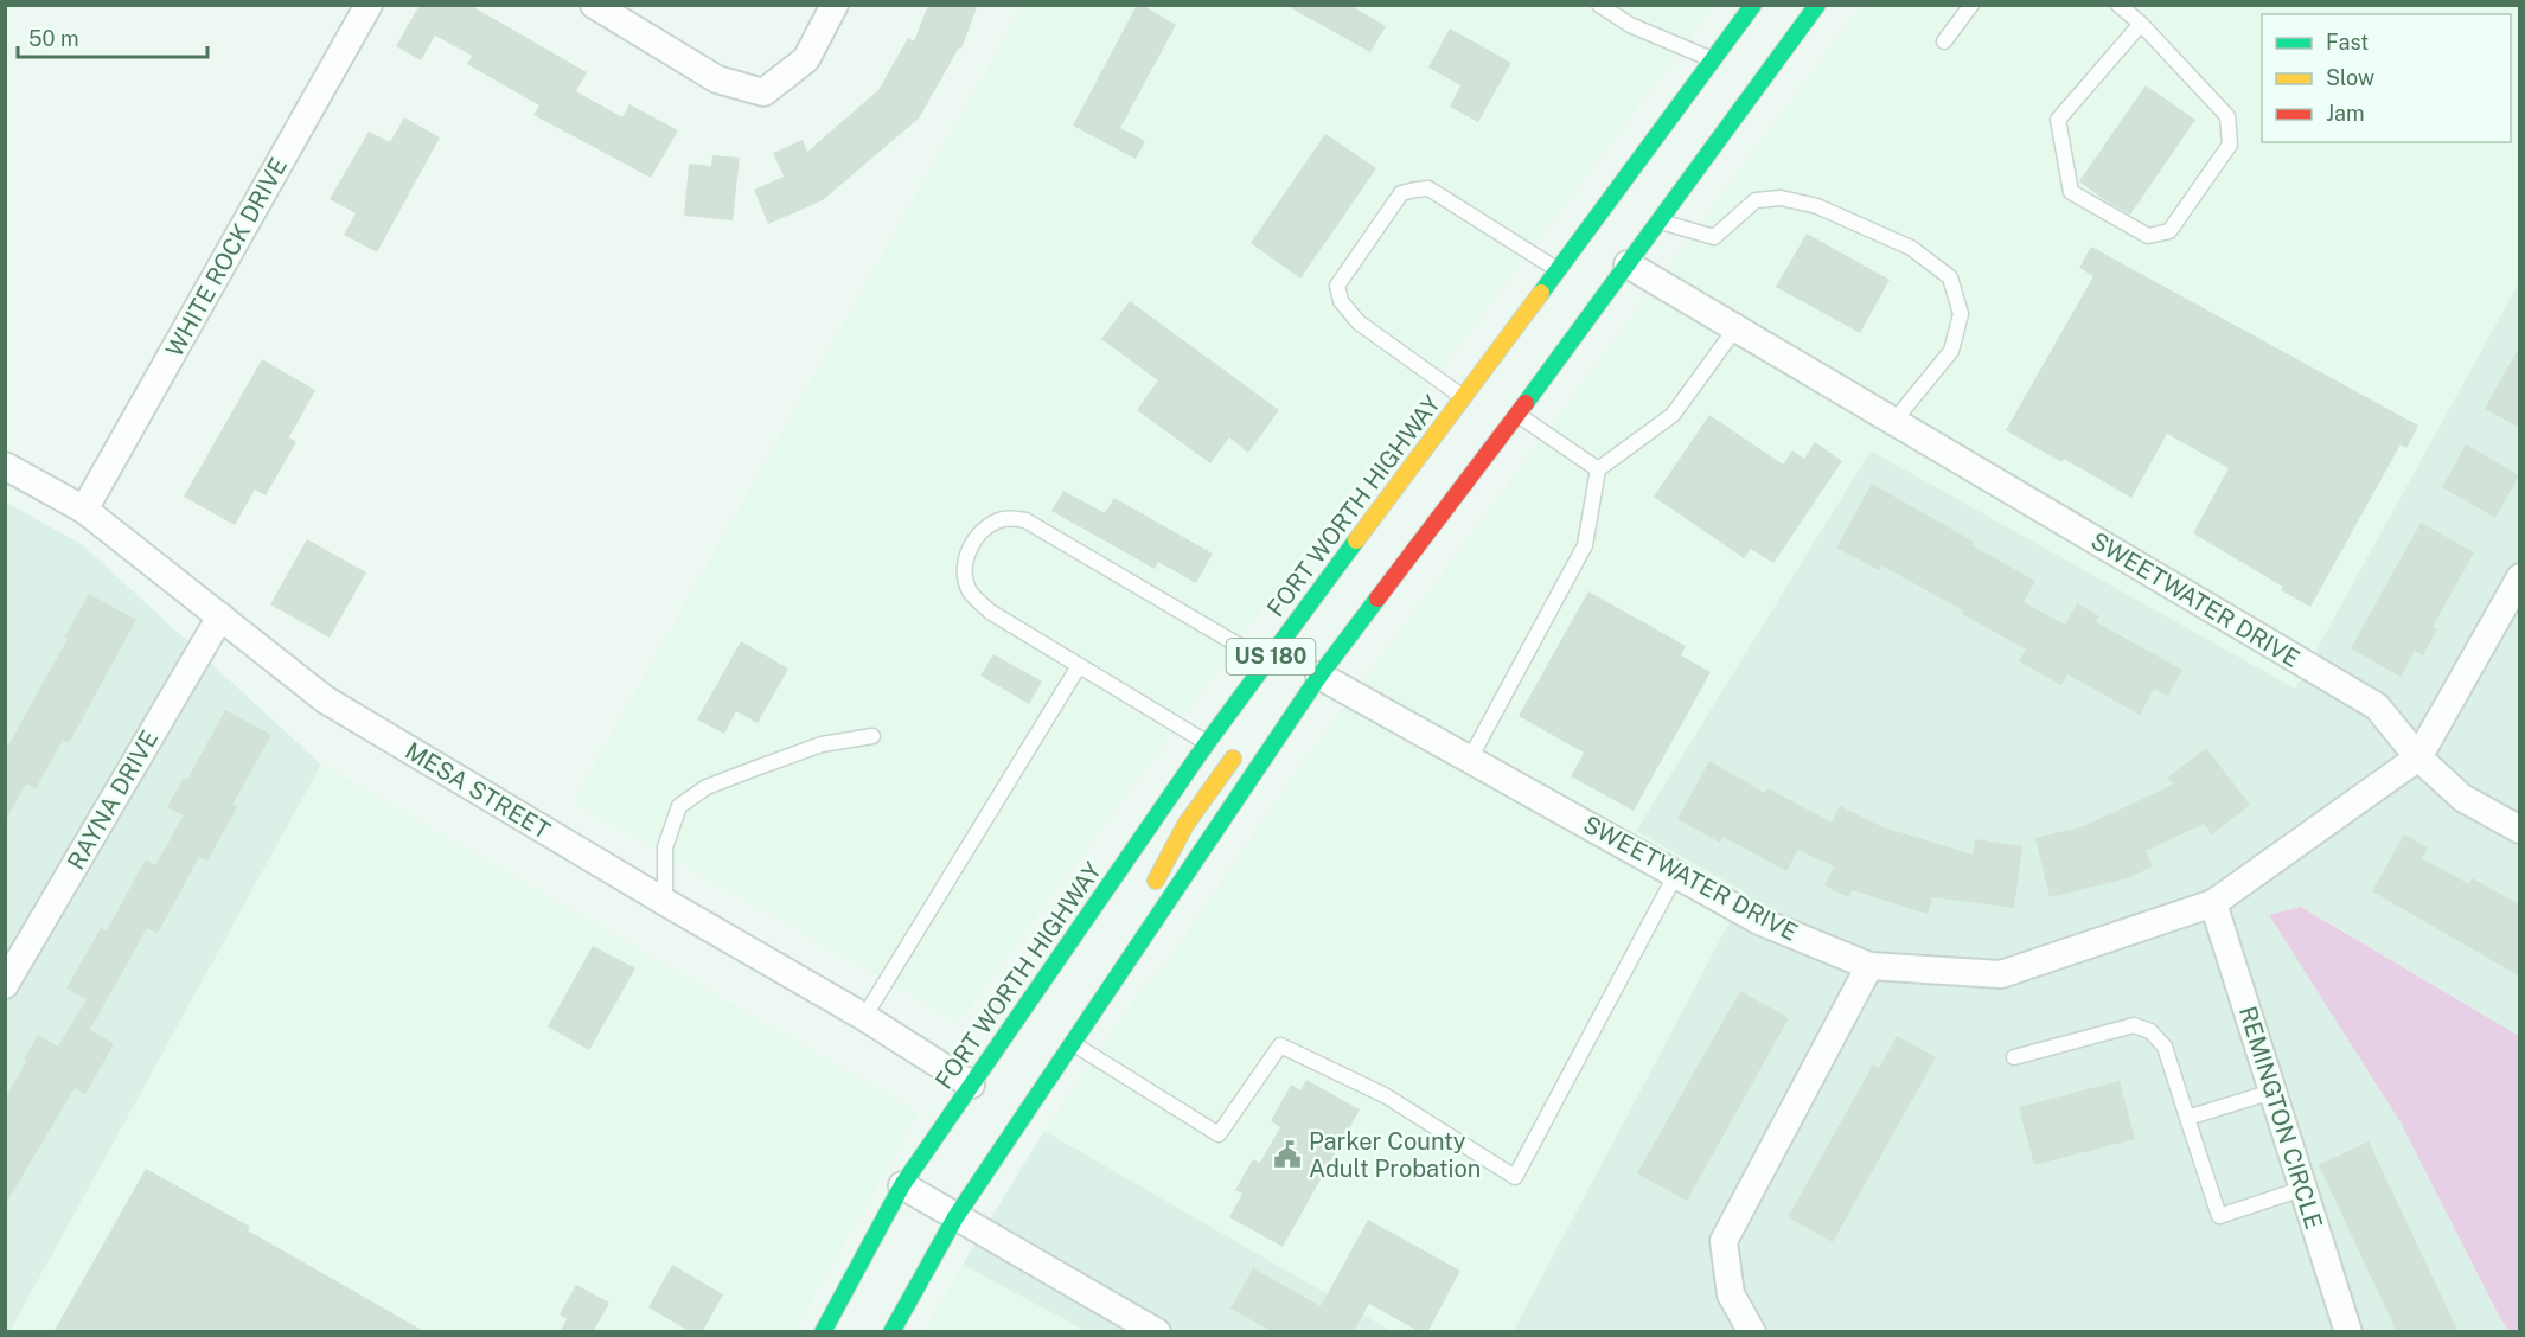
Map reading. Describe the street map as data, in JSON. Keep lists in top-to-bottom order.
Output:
{
  "streets": {
    "main road": ["FORT WORTH HIGHWAY", "US 180"],
    "street": [
      "WHITE ROCK DRIVE",
      "SWEETWATER DRIVE",
      "MESA STREET",
      "RAYNA DRIVE",
      "REMINGTON CIRCLE"
    ]
  },
  "crossings": [
    ["WHITE ROCK DRIVE", "MESA STREET"],
    ["FORT WORTH HIGHWAY", "MESA STREET"],
    ["SWEETWATER DRIVE", "US 180"],
    ["SWEETWATER DRIVE", "REMINGTON CIRCLE"],
    ["MESA STREET", "RAYNA DRIVE"]
  ],
  "places": {
    "public building": ["Parker County Adult Probation"]
  },
  "legend": ["Fast", "Slow", "Jam"],
  "scale_bar": "50 m"
}
